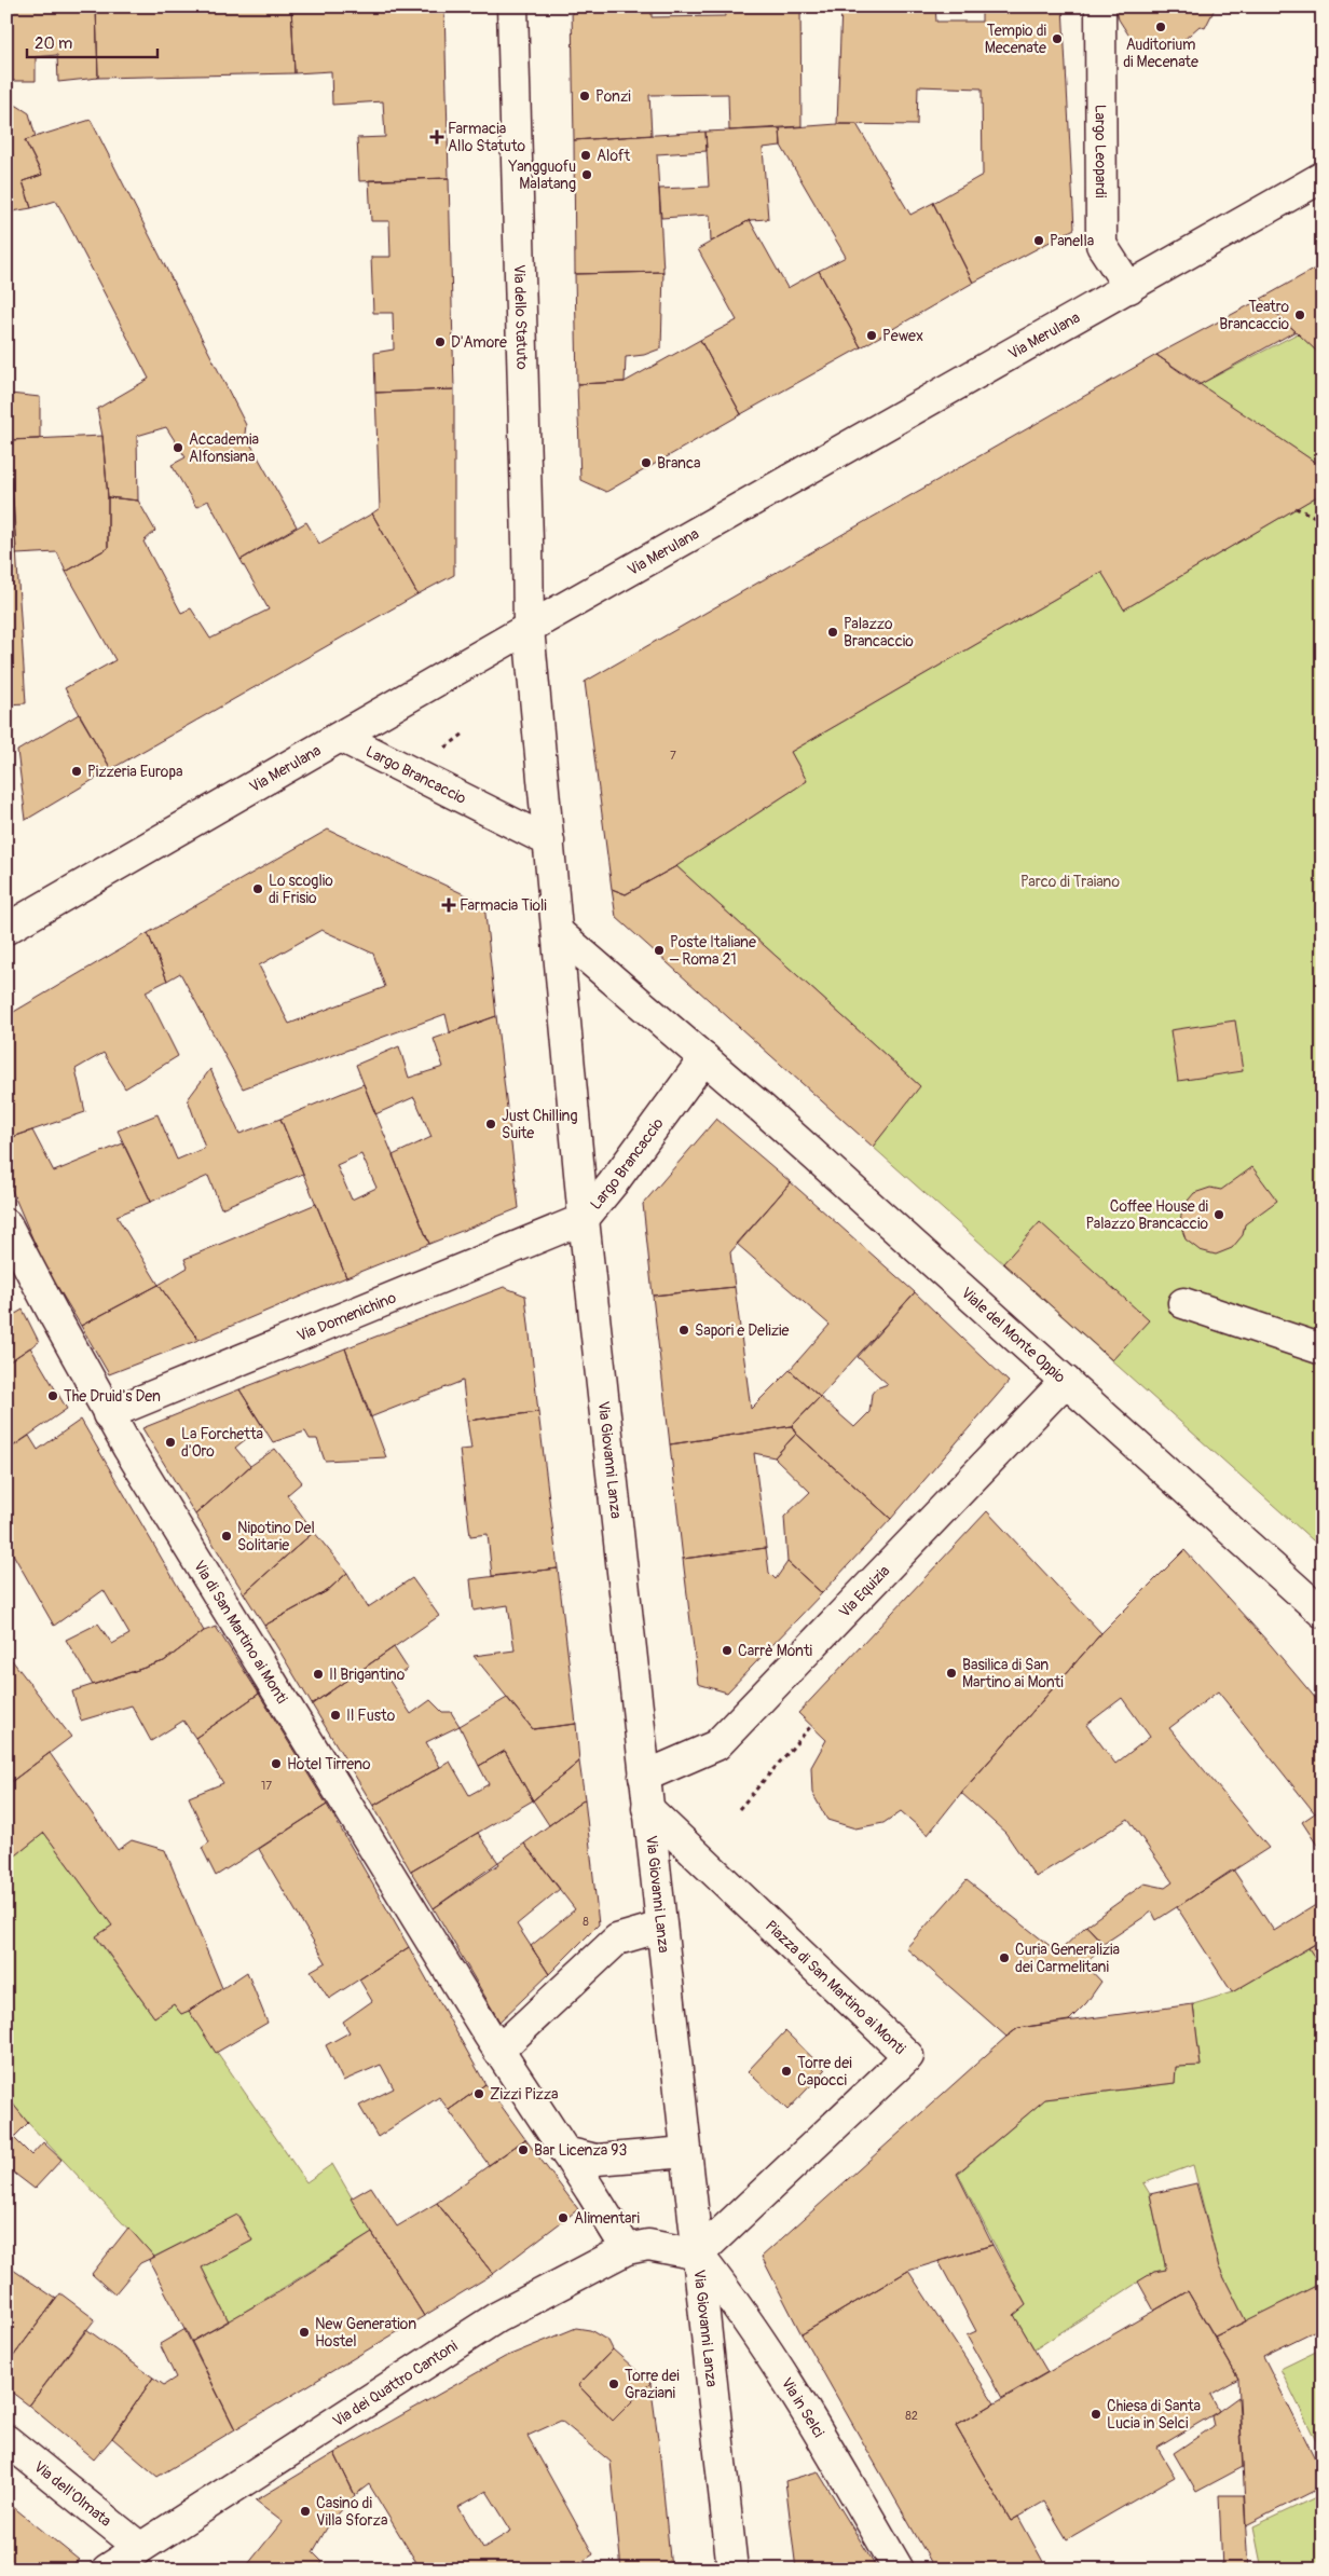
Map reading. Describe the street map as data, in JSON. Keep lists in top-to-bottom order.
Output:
{
  "streets": {
    "street": [
      "Largo Leopardi",
      "Via dello Statuto",
      "Via Merulana",
      "Largo Brancaccio",
      "Via Domenichino",
      "Viale del Monte Oppio",
      "Via Giovanni Lanza",
      "Via Equizia",
      "Via di San Martino ai Monti",
      "Piazza di San Martino ai Monti",
      "Via dei Quattro Cantoni",
      "Via in Selci",
      "Via dell'Olmata"
    ]
  },
  "crossings": [
    ["Largo Leopardi", "Via Merulana"],
    ["Via dello Statuto", "Via Merulana"],
    ["Via dello Statuto", "Largo Brancaccio"],
    ["Via Merulana", "Largo Brancaccio"],
    ["Largo Brancaccio", "Via Domenichino"],
    ["Largo Brancaccio", "Viale del Monte Oppio"],
    ["Largo Brancaccio", "Via Giovanni Lanza"],
    ["Via Domenichino", "Via Giovanni Lanza"],
    ["Via Domenichino", "Via di San Martino ai Monti"],
    ["Viale del Monte Oppio", "Via Equizia"],
    ["Via Giovanni Lanza", "Via Equizia"],
    ["Via Giovanni Lanza", "Piazza di San Martino ai Monti"],
    ["Via Giovanni Lanza", "Via dei Quattro Cantoni"],
    ["Via Giovanni Lanza", "Via in Selci"],
    ["Piazza di San Martino ai Monti", "Via dei Quattro Cantoni"],
    ["Piazza di San Martino ai Monti", "Via in Selci"],
    ["Via dei Quattro Cantoni", "Via in Selci"],
    ["Via dei Quattro Cantoni", "Via dell'Olmata"]
  ],
  "parks": ["Parco di Traiano"],
  "places": {
    "other": [
      "Auditorium di Mecenate",
      "Tempio di Mecenate",
      "Ponzi",
      "Aloft",
      "Yangguofu Malatang",
      "Panella",
      "Teatro Brancaccio",
      "Pewex",
      "D'Amore",
      "Accademia Alfonsiana",
      "Branca",
      "Palazzo Brancaccio",
      "Pizzeria Europa",
      "Lo scoglio di Frisio",
      "Poste Italiane – Roma 21",
      "Just Chilling Suite",
      "Coffee House di Palazzo Brancaccio",
      "Sapori e Delizie",
      "The Druid's Den",
      "La Forchetta d'Oro",
      "Nipotino Del Solitarie",
      "Carrè Monti",
      "Basilica di San Martino ai Monti",
      "Il Brigantino",
      "Il Fusto",
      "Hotel Tirreno",
      "Curia Generalizia dei Carmelitani",
      "Torre dei Capocci",
      "Zizzi Pizza",
      "Bar Licenza 93",
      "Alimentari",
      "New Generation Hostel",
      "Torre dei Graziani",
      "Chiesa di Santa Lucia in Selci",
      "Casino di Villa Sforza"
    ],
    "health": ["Farmacia Allo Statuto", "Farmacia Tioli"]
  },
  "house_numbers": [
    "7",
    "17",
    "8",
    "82"
  ],
  "scale_bar": "20 m"
}
